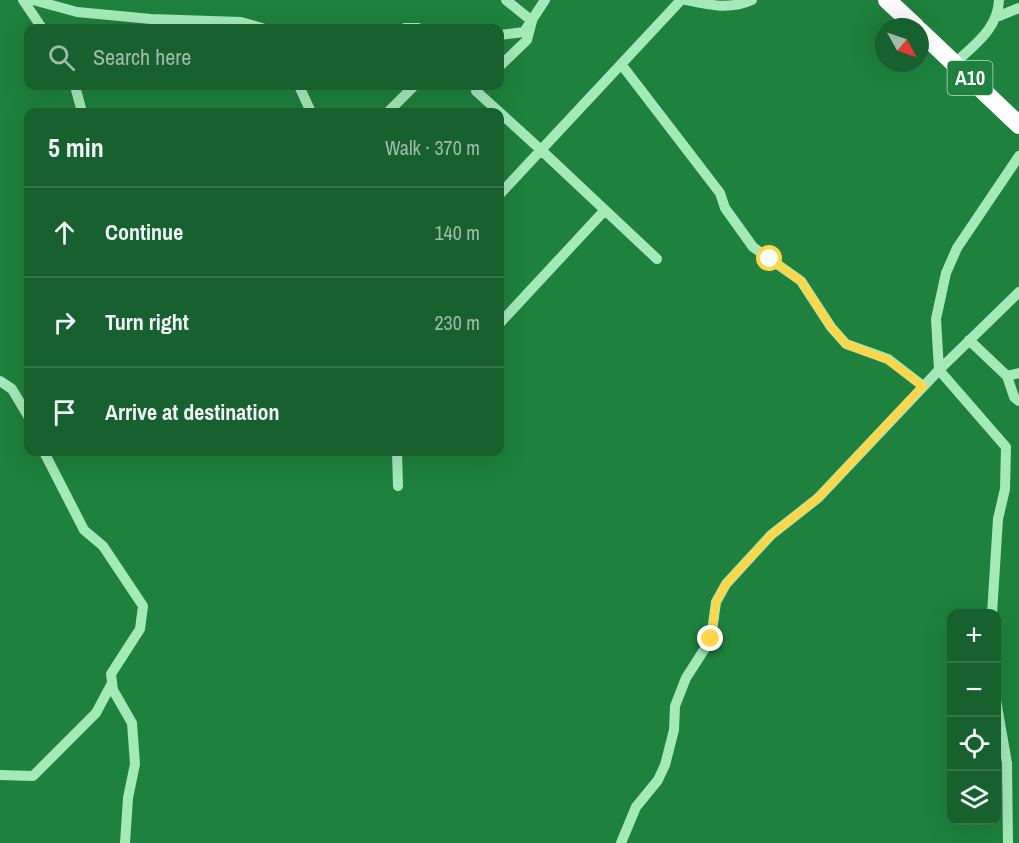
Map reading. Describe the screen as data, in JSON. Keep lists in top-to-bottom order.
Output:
{
  "streets": {
    "highway": ["A10"]
  },
  "north": "bottom right",
  "page": {
    "search": "Search here",
    "heading": ["5 min", "Walk · 370 m"],
    "list": [
      ["Continue", "140 m"],
      ["Turn right", "230 m"],
      "Arrive at destination"
    ],
    "map_buttons": ["+", "−"]
  }
}
